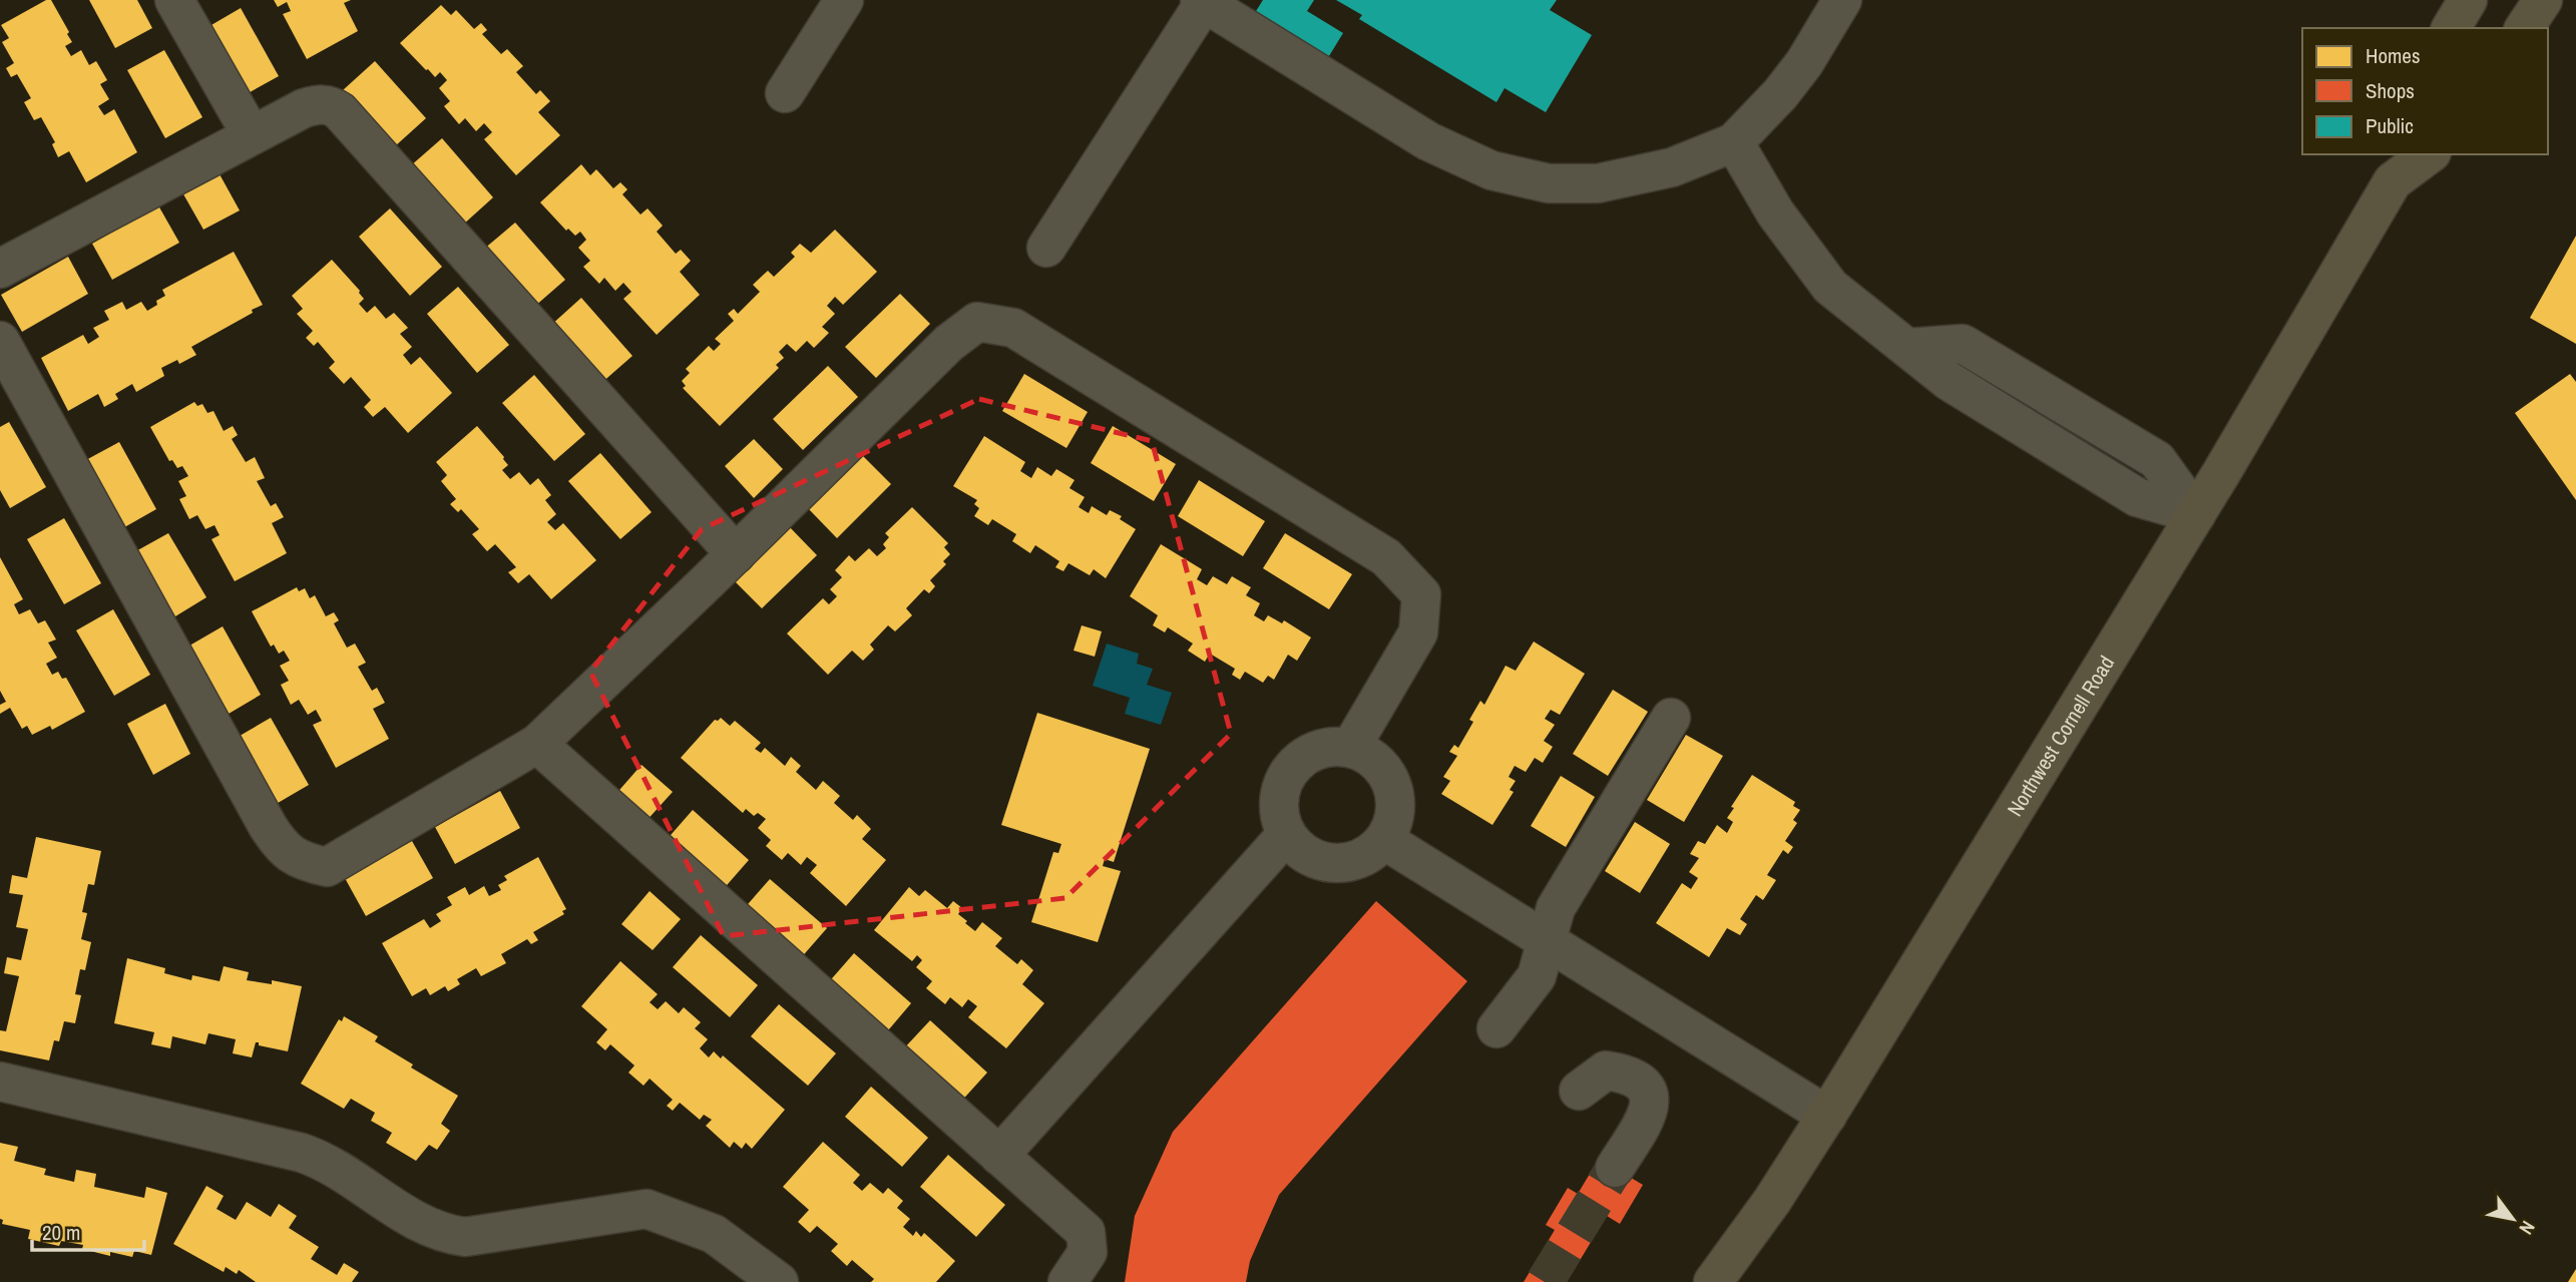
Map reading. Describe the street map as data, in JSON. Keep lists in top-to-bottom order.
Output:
{
  "streets": {
    "main road": ["Northwest Cornell Road"]
  },
  "legend": ["Homes", "Shops", "Public"],
  "scale_bar": "20 m",
  "north": "bottom right"
}
